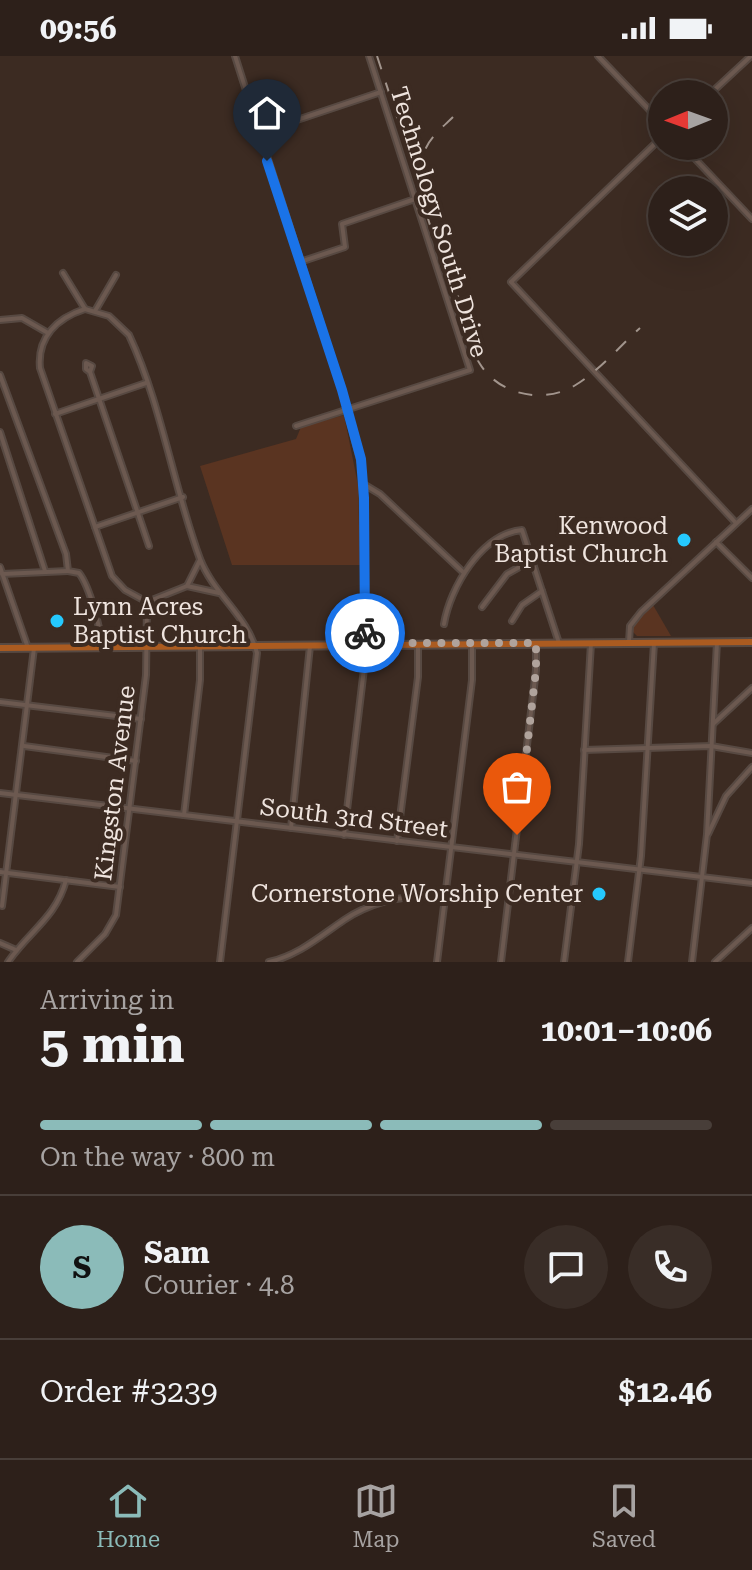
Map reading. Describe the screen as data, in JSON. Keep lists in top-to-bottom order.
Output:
{
  "streets": {
    "street": ["Technology South Drive", "Kingston Avenue", "South 3rd Street"]
  },
  "crossings": [
    ["Kingston Avenue", "South 3rd Street"]
  ],
  "places": ["Kenwood Baptist Church", "Lynn Acres Baptist Church", "Cornerstone Worship Center"],
  "north": "left",
  "page": {
    "status": "09:56",
    "heading": ["5 min", "Arriving in", "10:01–10:06"],
    "panel": [
      "Sam",
      "Courier · 4.8",
      "Order #3239",
      "$12.46"
    ],
    "bar": "On the way · 800 m",
    "round": "S",
    "tabs": ["Home", "Map", "Saved"]
  }
}
